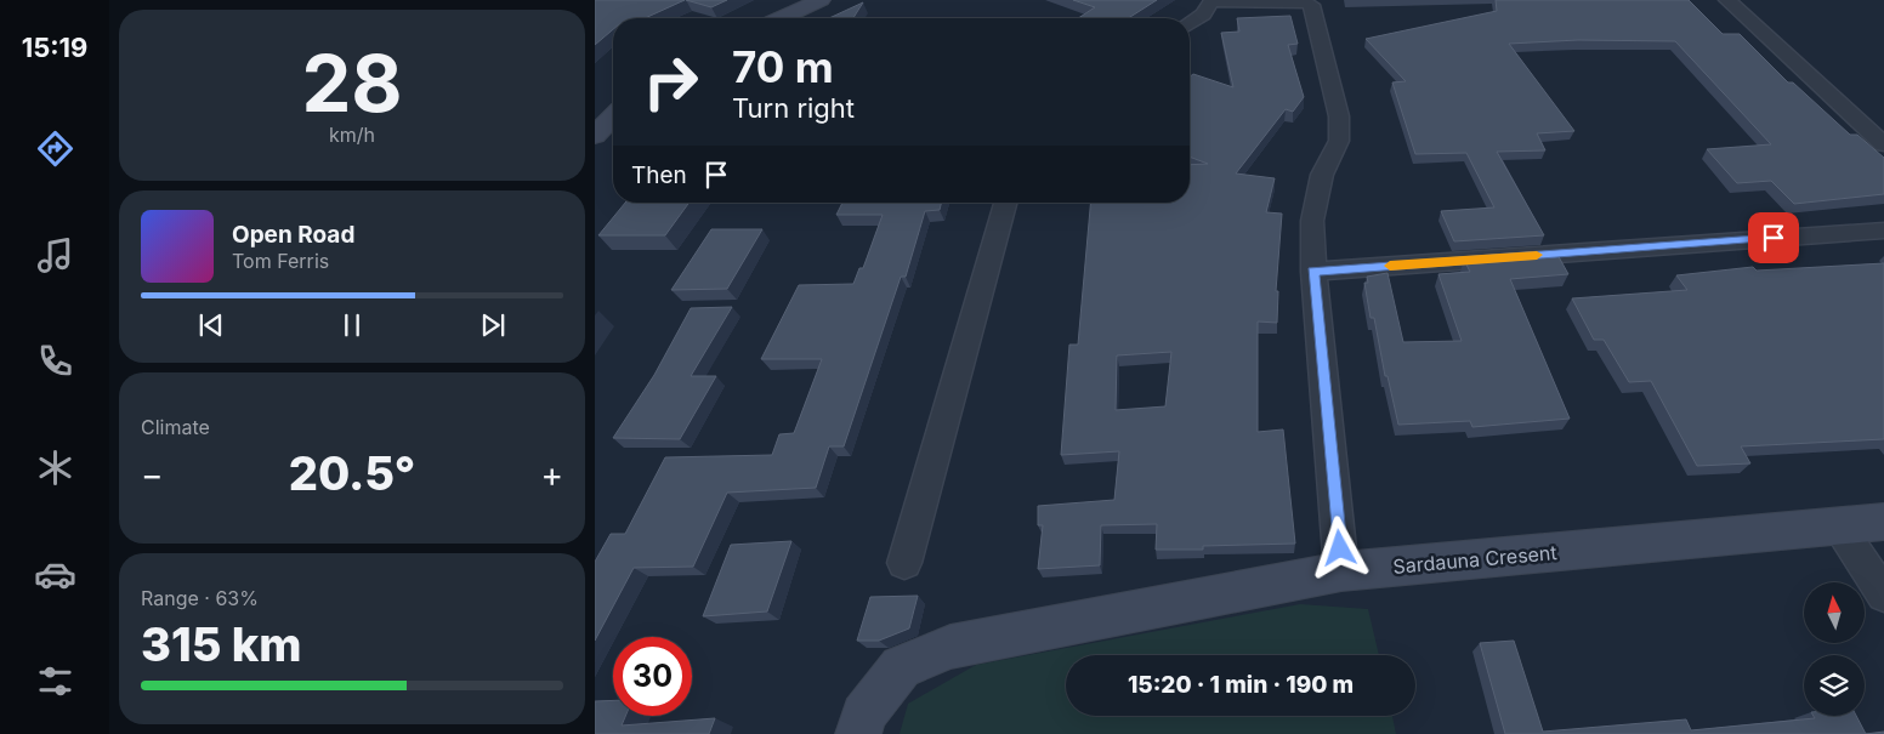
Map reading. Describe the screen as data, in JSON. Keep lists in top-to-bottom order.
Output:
{
  "streets": {
    "street": ["Sardauna Cresent"]
  },
  "north": "top",
  "page": {
    "tabs": "15:19",
    "tile": [
      ["28", "km/h"],
      "Climate",
      ["Range · 63%", "315 km"]
    ],
    "turn": ["70 m", "Turn right"],
    "then": "Then",
    "song": ["Open Road", "Tom Ferris"],
    "heat": ["−", "20.5°", "+"],
    "limit": "30",
    "trip": "15:20 · 1 min · 190 m"
  }
}
